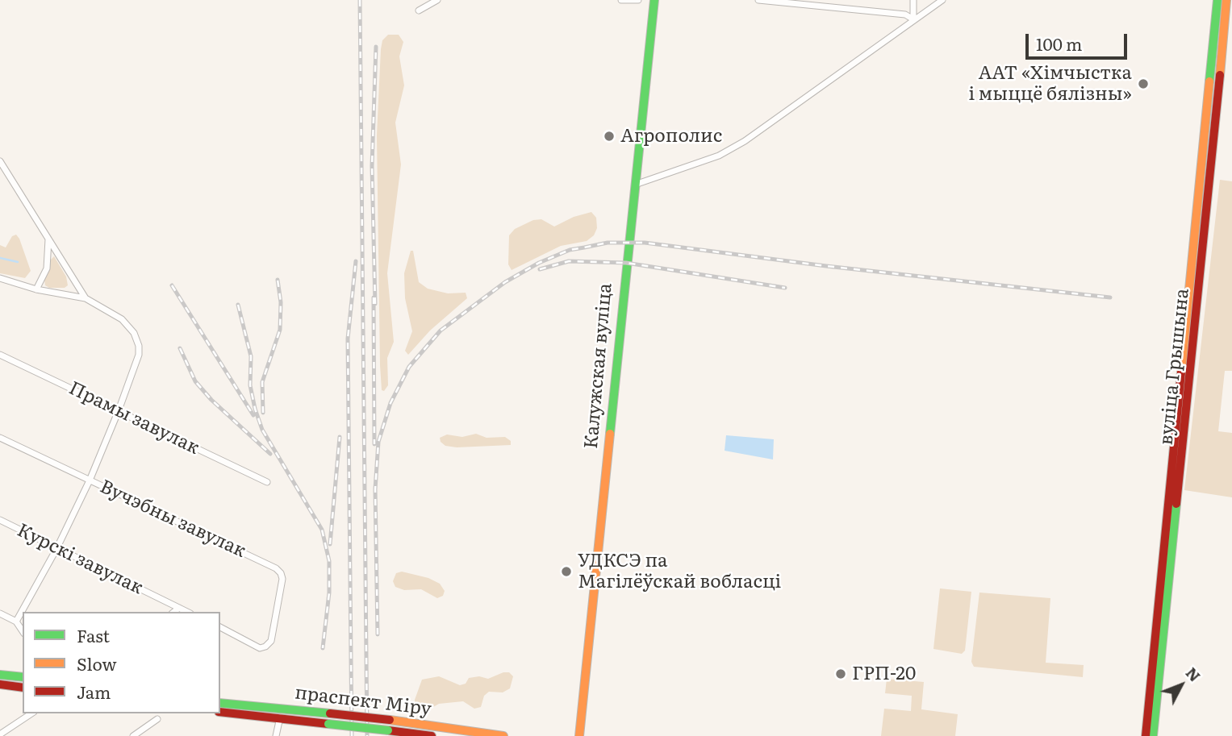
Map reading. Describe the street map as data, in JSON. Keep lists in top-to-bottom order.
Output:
{
  "streets": {
    "main road": ["Калужская вуліца", "вуліца Грышына", "праспект Міру"],
    "street": ["Прамы завулак", "Вучэбны завулак", "Курскі завулак"]
  },
  "places": [
    "ААТ «Хімчыстка і мыццё бялізны»",
    "Агрополис",
    "УДКСЭ па Магілёўскай вобласці",
    "ГРП-20"
  ],
  "legend": ["Fast", "Slow", "Jam"],
  "scale_bar": "100 m",
  "north": "top right"
}
